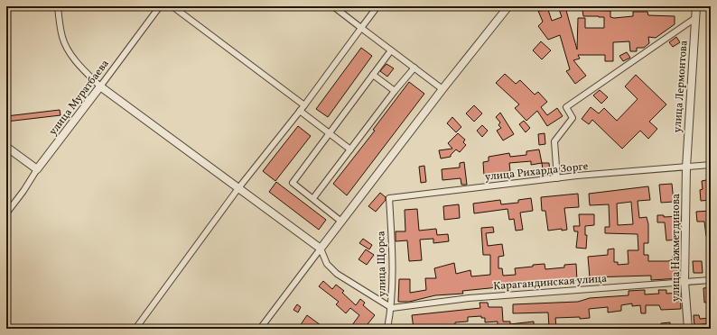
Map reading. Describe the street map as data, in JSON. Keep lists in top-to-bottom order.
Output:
{
  "streets": {
    "street": [
      "улица Лермонтова",
      "улица Муратбаева",
      "улица Рихарда Зорге",
      "улица Нажметдинова",
      "улица Щорса",
      "Карагандинская улица"
    ]
  },
  "crossings": [
    ["улица Лермонтова", "улица Рихарда Зорге"],
    ["улица Лермонтова", "улица Нажметдинова"],
    ["улица Рихарда Зорге", "улица Нажметдинова"],
    ["улица Рихарда Зорге", "улица Щорса"],
    ["улица Нажметдинова", "Карагандинская улица"],
    ["улица Щорса", "Карагандинская улица"]
  ]
}
